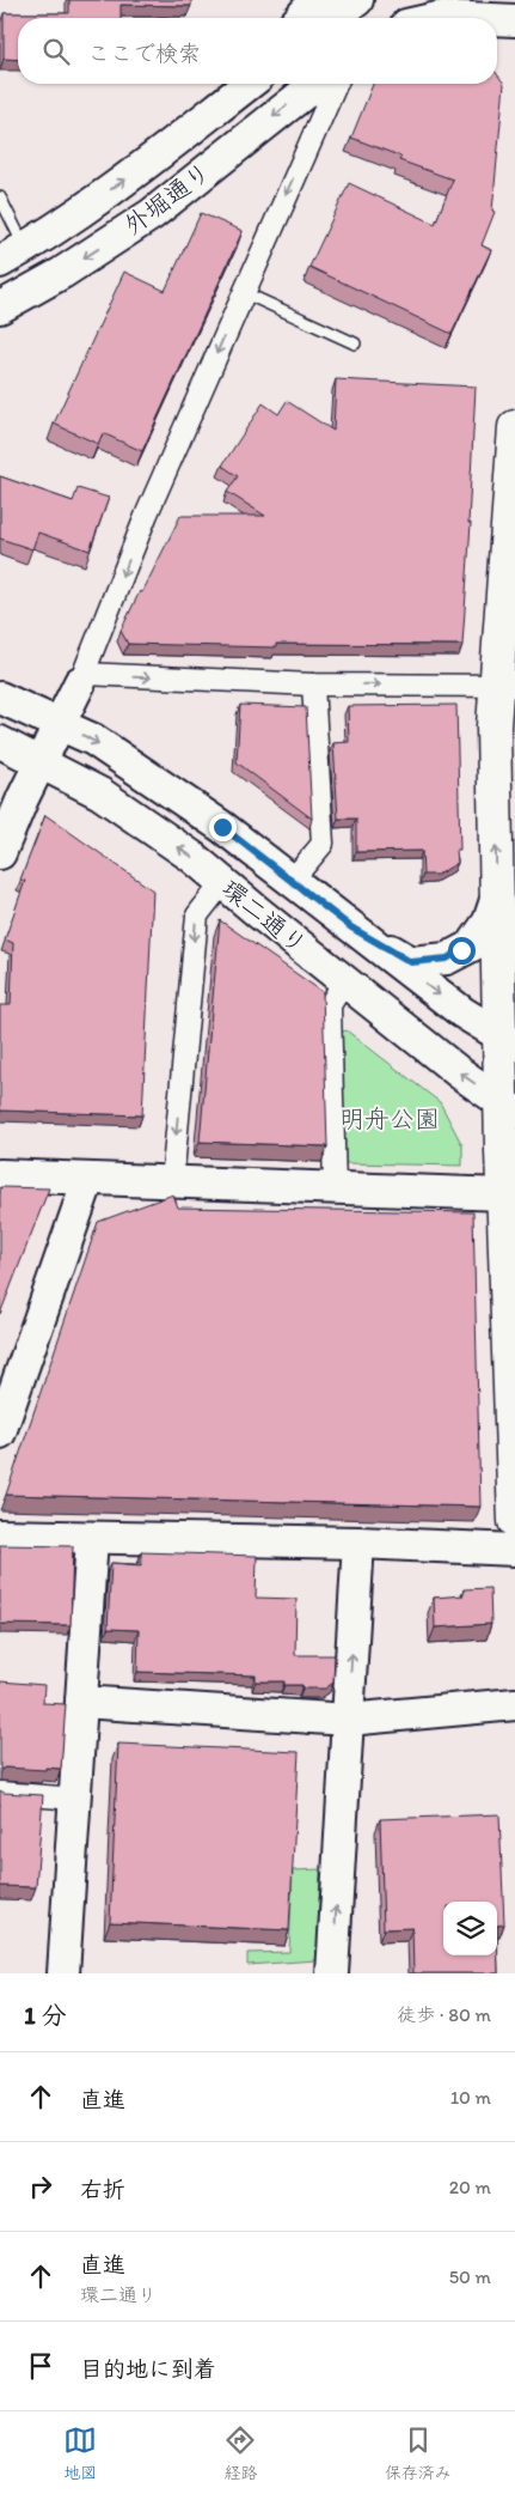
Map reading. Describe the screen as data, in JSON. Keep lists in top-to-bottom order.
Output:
{
  "streets": {
    "street": ["外堀通り", "環二通り"]
  },
  "parks": ["明舟公園"],
  "page": {
    "search": "ここで検索",
    "heading": ["1 分", "徒歩 · 80 m"],
    "list": [
      ["直進", "10 m"],
      ["右折", "20 m"],
      ["直進", "環二通り", "50 m"],
      "目的地に到着"
    ],
    "nav": ["地図", "経路", "保存済み"]
  }
}
